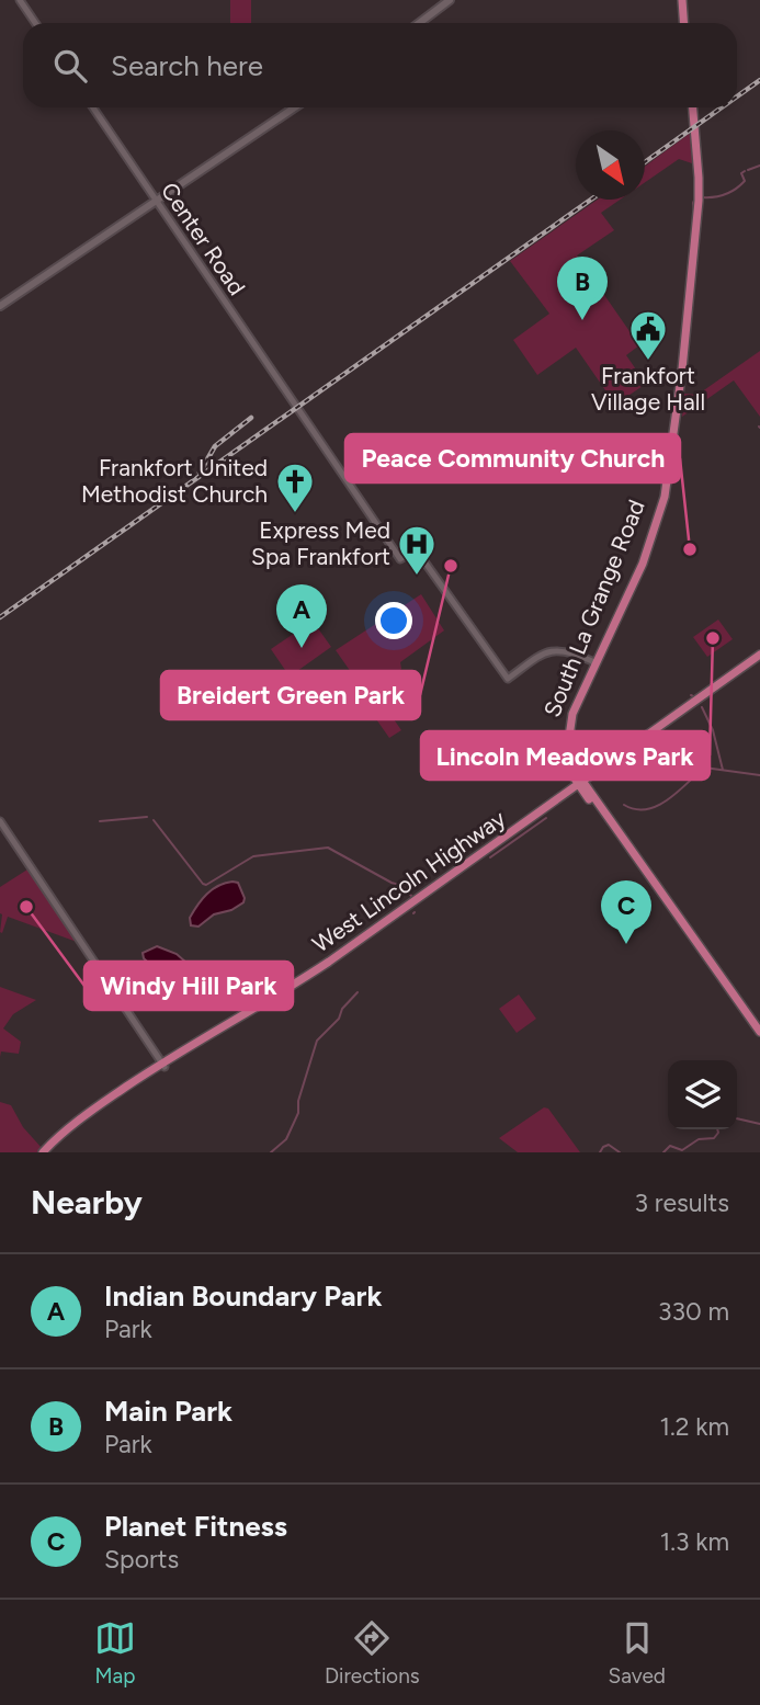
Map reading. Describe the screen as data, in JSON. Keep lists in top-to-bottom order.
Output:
{
  "streets": {
    "main road": ["South La Grange Road", "West Lincoln Highway"],
    "street": ["Center Road"]
  },
  "crossings": [
    ["Center Road", "South La Grange Road"],
    ["South La Grange Road", "West Lincoln Highway"]
  ],
  "places": {
    "public building": ["Frankfort Village Hall"],
    "church": ["Frankfort United Methodist Church"],
    "other": [
      "Peace Community Church",
      "Breidert Green Park",
      "Lincoln Meadows Park",
      "Windy Hill Park"
    ],
    "hospital": ["Express Med Spa Frankfort"]
  },
  "north": "bottom right",
  "page": {
    "search": "Search here",
    "pins": ["B", "A", "C"],
    "heading": ["Nearby", "3 results"],
    "list": [
      {
        "mark": "A",
        "name": "Indian Boundary Park",
        "note": "Park",
        "value": "330 m"
      },
      {
        "mark": "B",
        "name": "Main Park",
        "note": "Park",
        "value": "1.2 km"
      },
      {
        "mark": "C",
        "name": "Planet Fitness",
        "note": "Sports",
        "value": "1.3 km"
      }
    ],
    "nav": ["Map", "Directions", "Saved"]
  }
}
